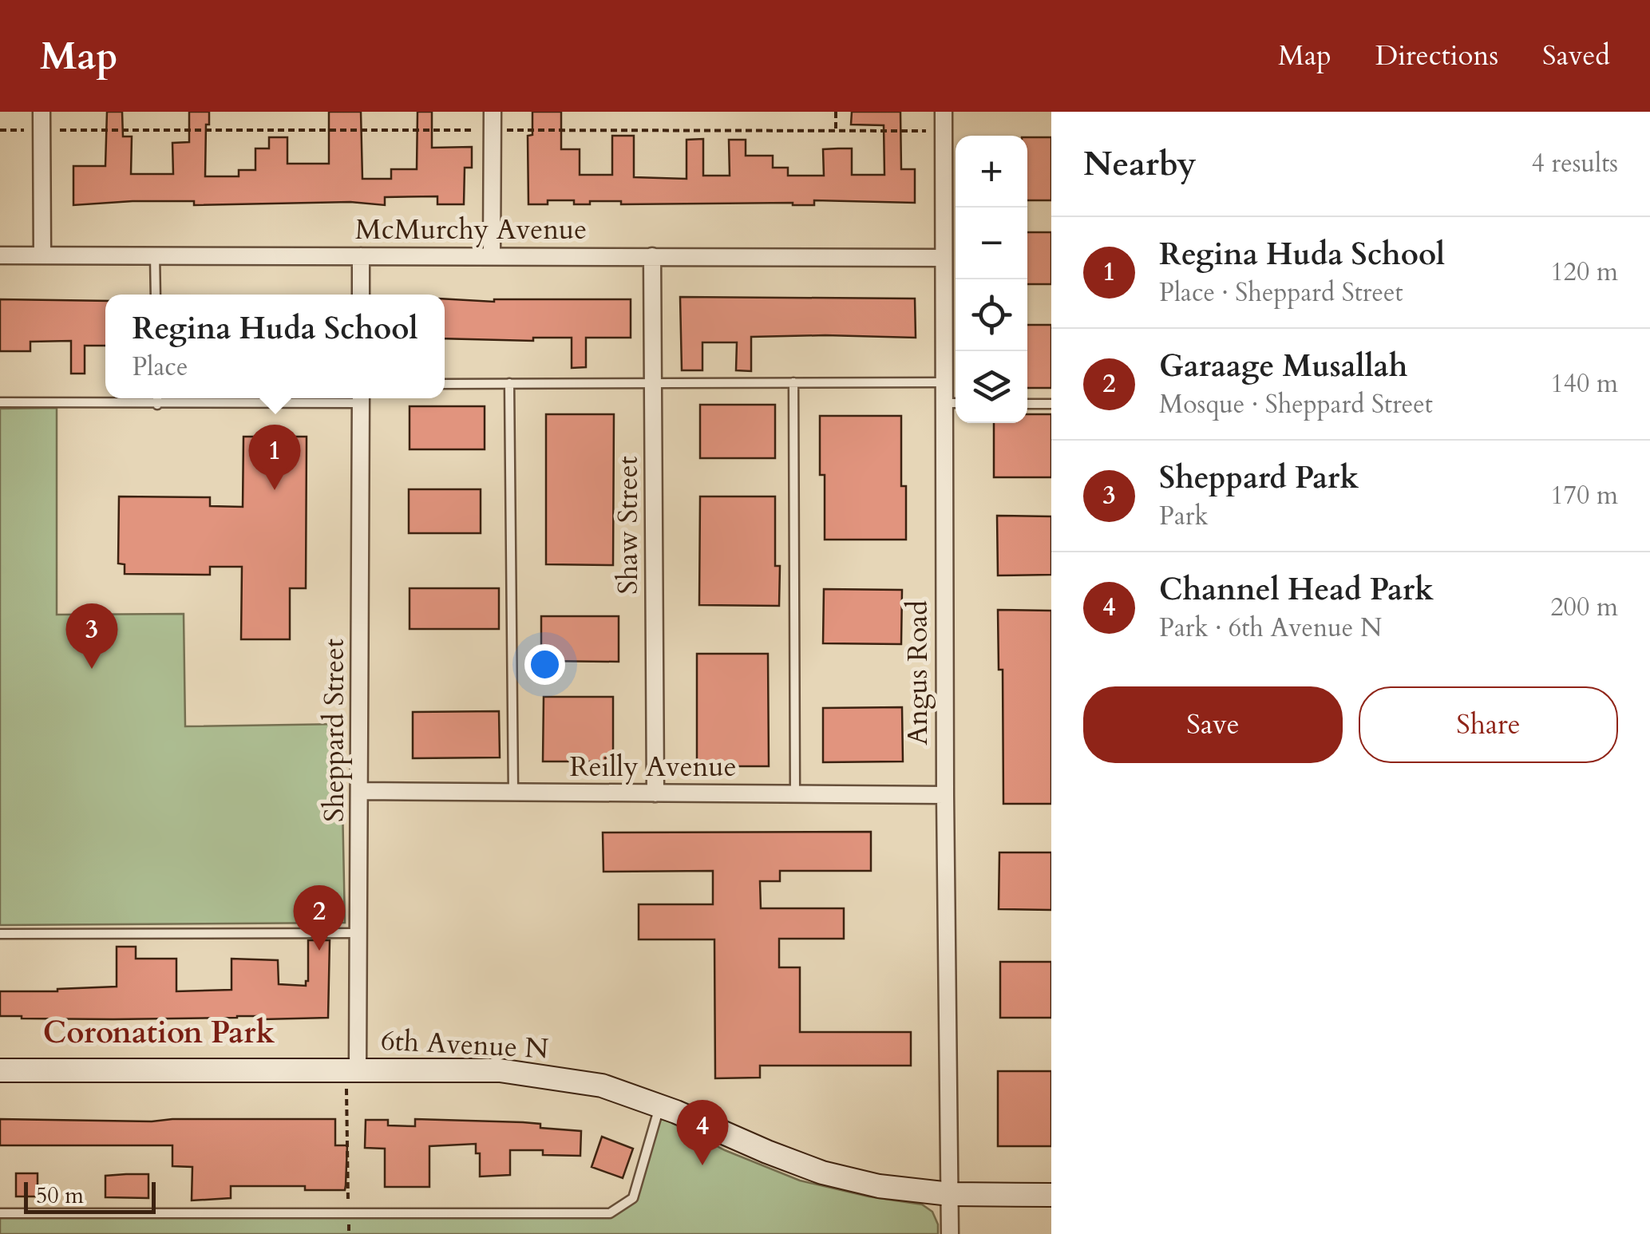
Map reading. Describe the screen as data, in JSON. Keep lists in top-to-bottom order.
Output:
{
  "streets": {
    "street": [
      "McMurchy Avenue",
      "Shaw Street",
      "Angus Road",
      "Sheppard Street",
      "Reilly Avenue",
      "6th Avenue N"
    ]
  },
  "crossings": [
    ["McMurchy Avenue", "Shaw Street"],
    ["McMurchy Avenue", "Angus Road"],
    ["Shaw Street", "Reilly Avenue"],
    ["Angus Road", "Reilly Avenue"],
    ["Angus Road", "6th Avenue N"],
    ["Sheppard Street", "Reilly Avenue"],
    ["Sheppard Street", "6th Avenue N"]
  ],
  "districts": ["Coronation Park"],
  "scale_bar": "50 m",
  "page": {
    "header": "Map",
    "nav": ["Map", "Directions", "Saved"],
    "heading": ["Nearby", "4 results"],
    "map_buttons": ["+", "−"],
    "list": [
      {
        "mark": "1",
        "name": "Regina Huda School",
        "note": "Place · Sheppard Street",
        "value": "120 m"
      },
      {
        "mark": "2",
        "name": "Garaage Musallah",
        "note": "Mosque · Sheppard Street",
        "value": "140 m"
      },
      {
        "mark": "3",
        "name": "Sheppard Park",
        "note": "Park",
        "value": "170 m"
      },
      {
        "mark": "4",
        "name": "Channel Head Park",
        "note": "Park · 6th Avenue N",
        "value": "200 m"
      }
    ],
    "popup": ["Regina Huda School", "Place"],
    "pins": [
      "1",
      "3",
      "2",
      "4"
    ],
    "buttons": ["Save", "Share"],
    "scale": "50 m"
  }
}
